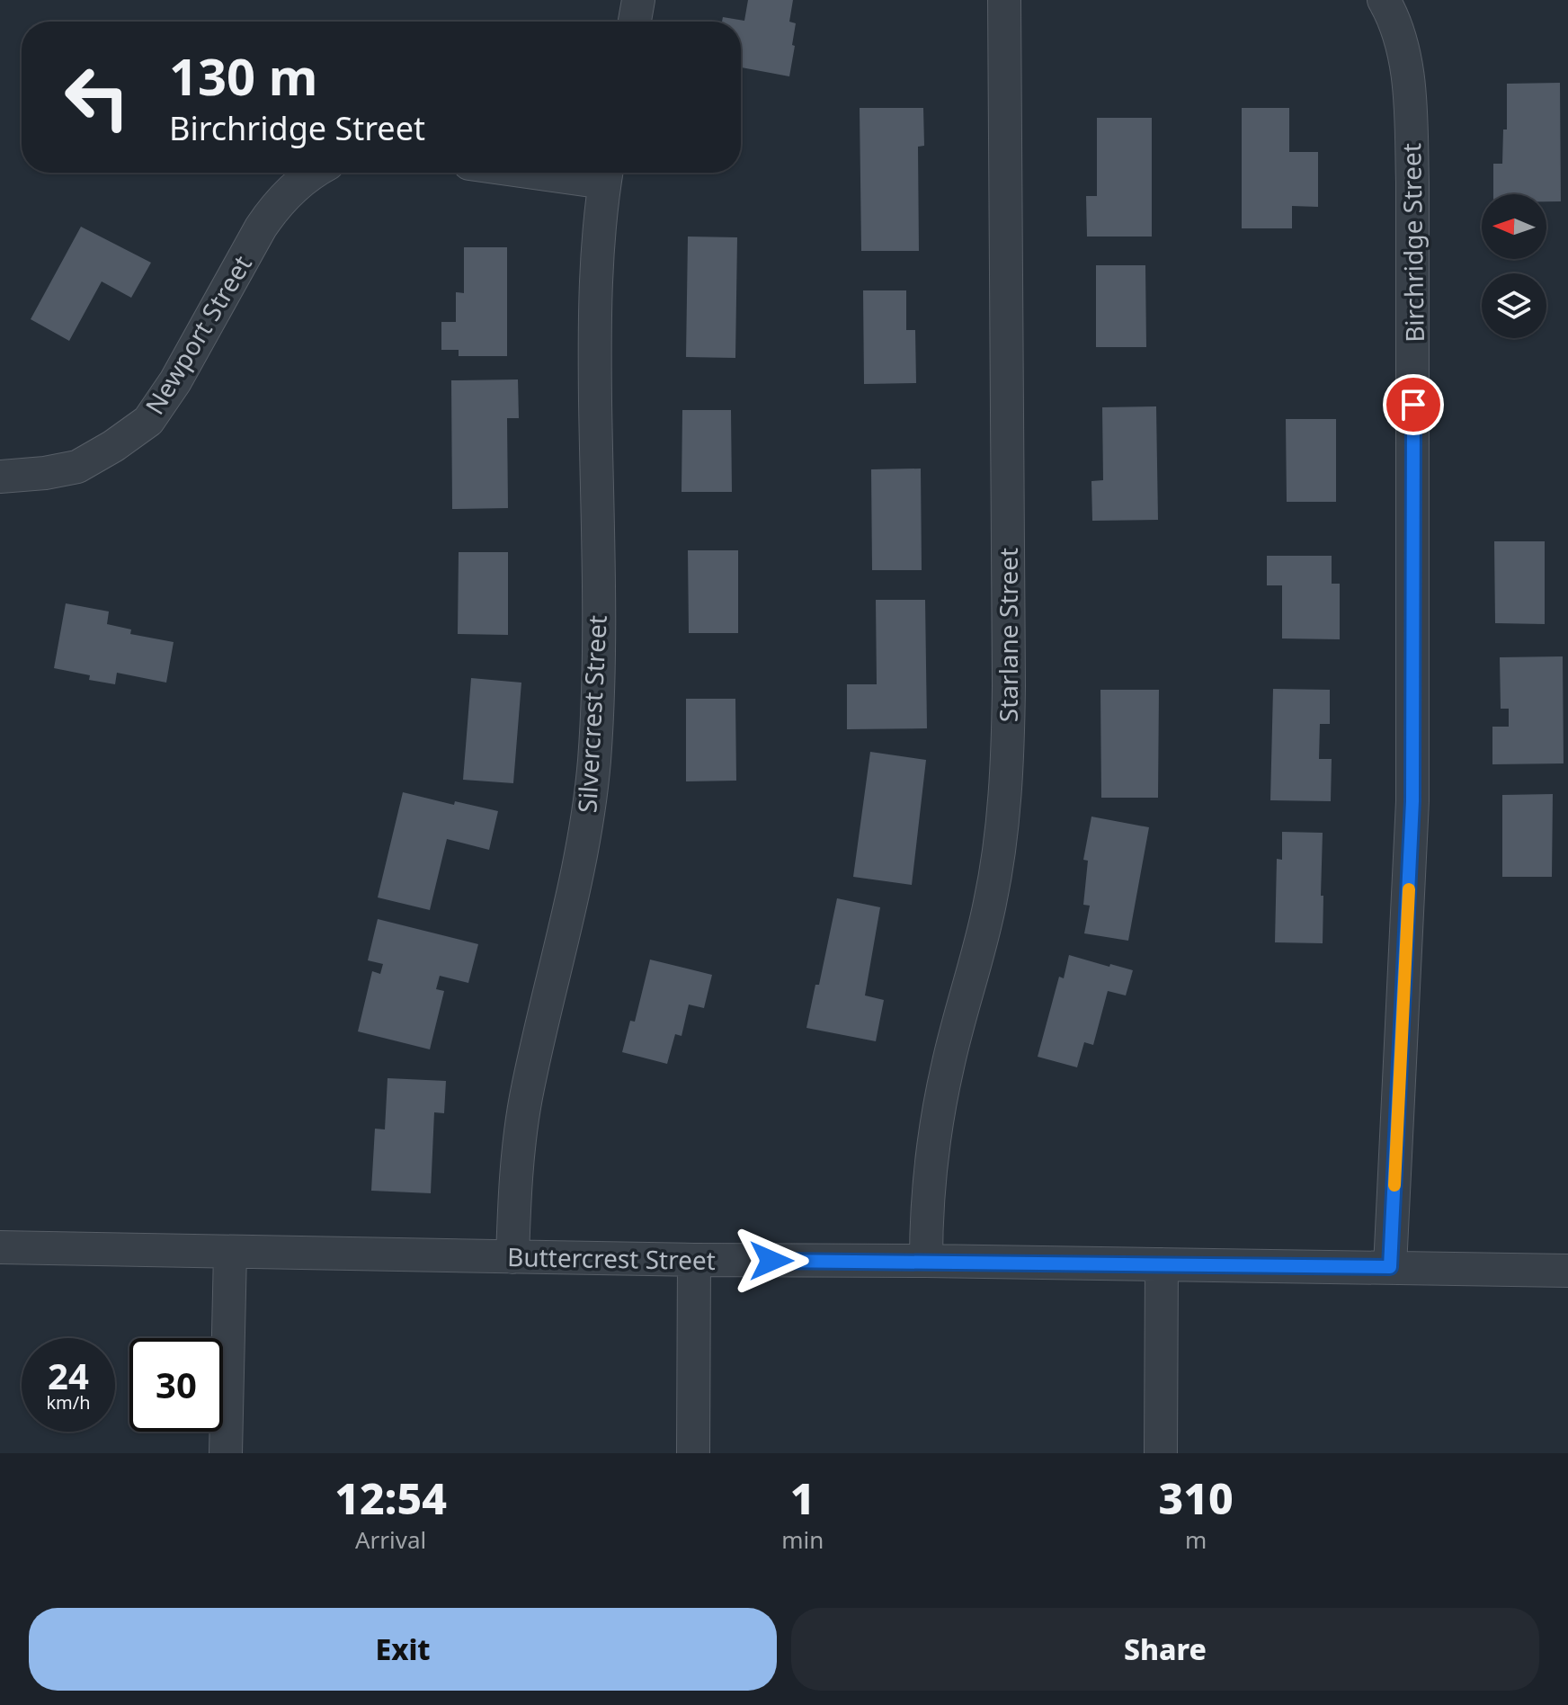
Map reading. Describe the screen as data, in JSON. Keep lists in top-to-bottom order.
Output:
{
  "streets": {
    "street": [
      "Birchridge Street",
      "Newport Street",
      "Starlane Street",
      "Silvercrest Street",
      "Buttercrest Street"
    ]
  },
  "crossings": [
    ["Birchridge Street", "Buttercrest Street"],
    ["Starlane Street", "Buttercrest Street"],
    ["Silvercrest Street", "Buttercrest Street"]
  ],
  "north": "left",
  "page": {
    "turn": ["130 m", "Birchridge Street"],
    "speed": "24 km/h",
    "limit": "30",
    "eta": [
      "12:54",
      "Arrival",
      "1",
      "min",
      "310",
      "m"
    ],
    "buttons": ["Exit", "Share"]
  }
}
